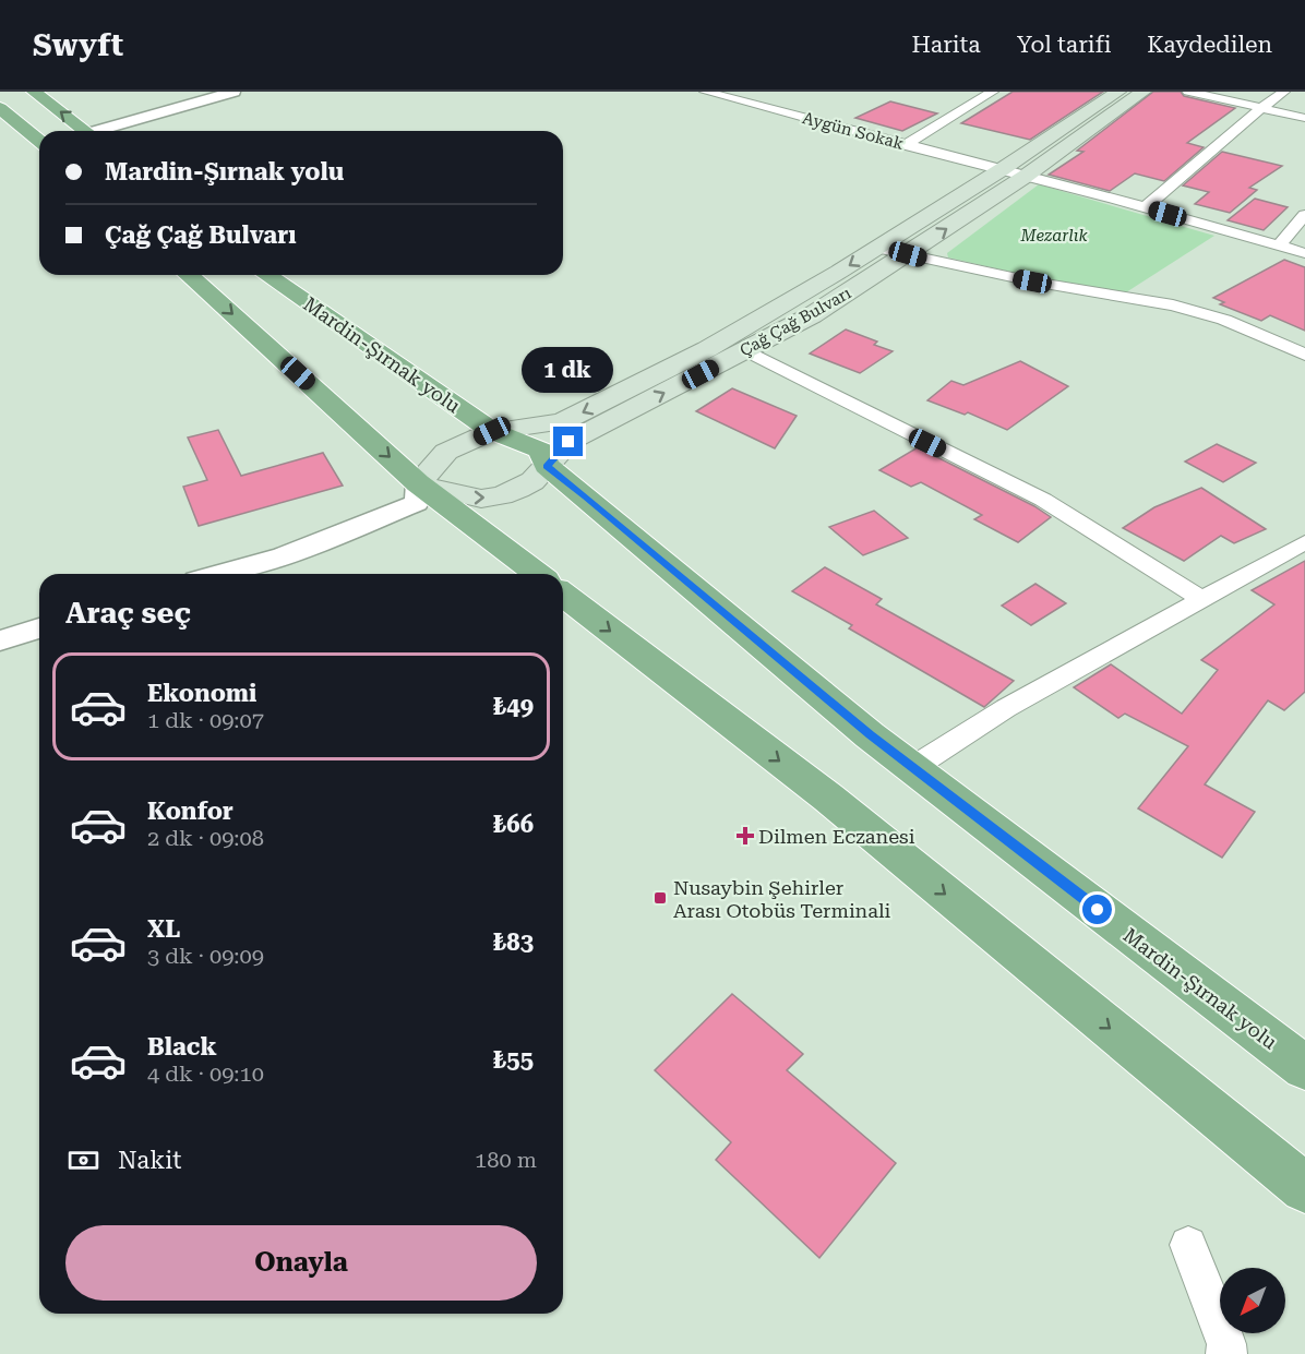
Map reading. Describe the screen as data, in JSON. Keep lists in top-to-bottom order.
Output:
{
  "streets": {
    "highway": ["Mardin-Şırnak yolu"],
    "main road": ["Çağ Çağ Bulvarı"],
    "street": ["Aygün Sokak"]
  },
  "crossings": [
    ["Aygün Sokak", "Çağ Çağ Bulvarı"],
    ["Çağ Çağ Bulvarı", "Mardin-Şırnak yolu"]
  ],
  "parks": ["Mezarlık"],
  "places": {
    "health": ["Dilmen Eczanesi"],
    "transit": ["Nusaybin Şehirler Arası Otobüs Terminali"]
  },
  "north": "bottom left",
  "page": {
    "header": "Swyft",
    "nav": ["Harita", "Yol tarifi", "Kaydedilen"],
    "banner": ["Mardin-Şırnak yolu", "Çağ Çağ Bulvarı"],
    "bubble": "1 dk",
    "heading": "Araç seç",
    "list": [
      {
        "name": "Ekonomi",
        "note": "1 dk · 09:07",
        "value": "₺49"
      },
      {
        "name": "Konfor",
        "note": "2 dk · 09:08",
        "value": "₺66"
      },
      {
        "name": "XL",
        "note": "3 dk · 09:09",
        "value": "₺83"
      },
      {
        "name": "Black",
        "note": "4 dk · 09:10",
        "value": "₺55"
      }
    ],
    "pay": ["Nakit", "180 m"],
    "buttons": "Onayla"
  }
}
